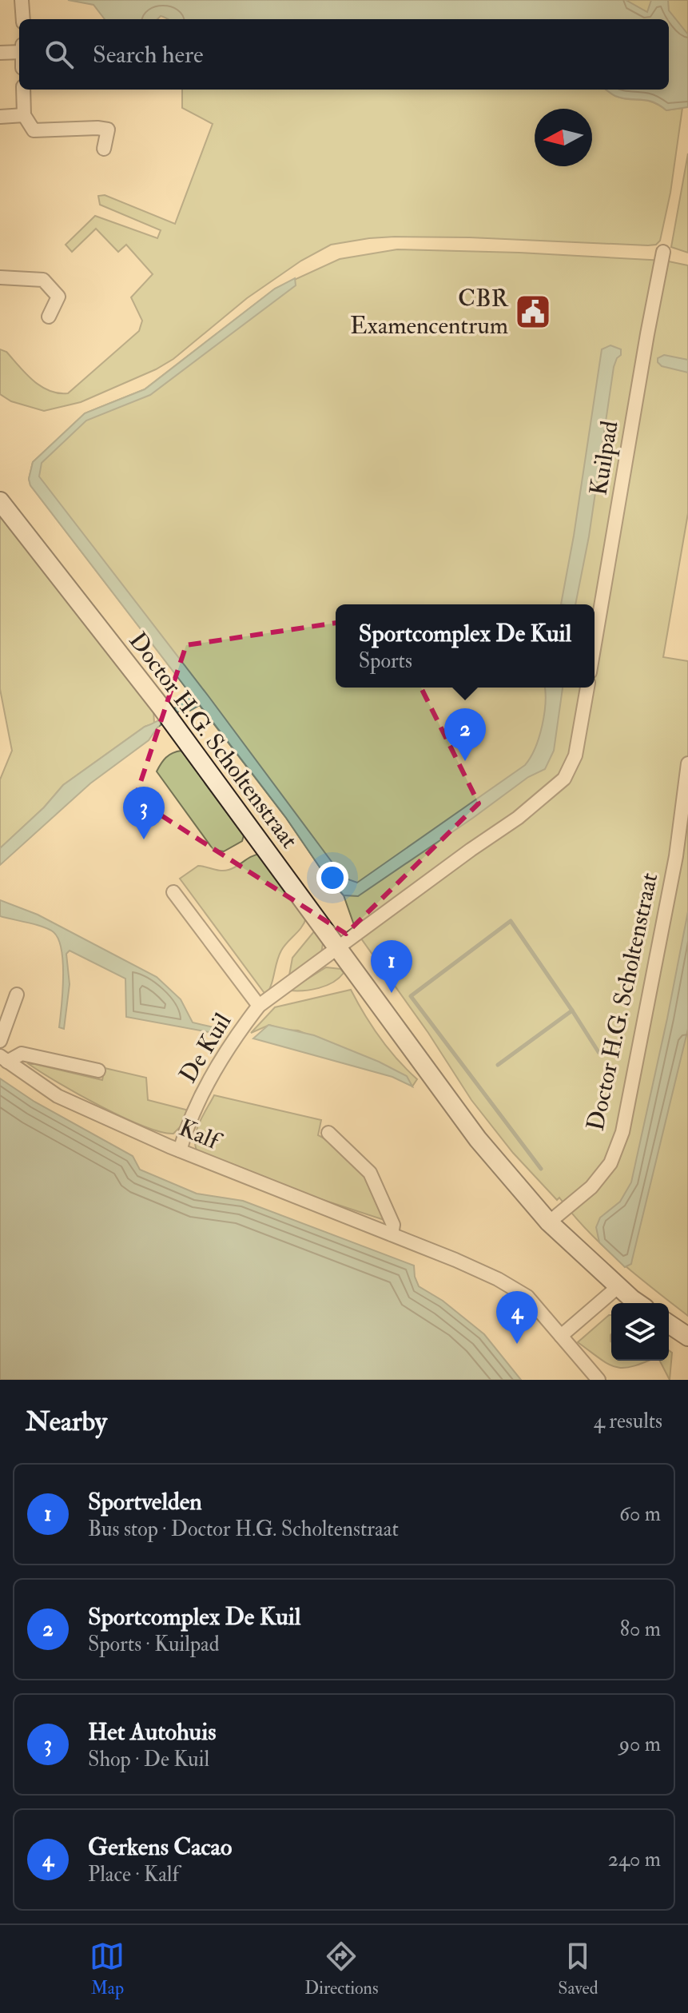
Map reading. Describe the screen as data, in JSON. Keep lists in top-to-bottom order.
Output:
{
  "streets": {
    "main road": ["Doctor H.G. Scholtenstraat"],
    "street": ["Kuilpad", "De Kuil", "Kalf"]
  },
  "crossings": [
    ["Doctor H.G. Scholtenstraat", "De Kuil"],
    ["De Kuil", "Kalf"]
  ],
  "places": {
    "public building": ["CBR Examencentrum"]
  },
  "north": "left",
  "page": {
    "search": "Search here",
    "popup": ["Sportcomplex De Kuil", "Sports"],
    "pins": [
      "2",
      "3",
      "1",
      "4"
    ],
    "heading": ["Nearby", "4 results"],
    "list": [
      {
        "mark": "1",
        "name": "Sportvelden",
        "note": "Bus stop · Doctor H.G. Scholtenstraat",
        "value": "60 m"
      },
      {
        "mark": "2",
        "name": "Sportcomplex De Kuil",
        "note": "Sports · Kuilpad",
        "value": "80 m"
      },
      {
        "mark": "3",
        "name": "Het Autohuis",
        "note": "Shop · De Kuil",
        "value": "90 m"
      },
      {
        "mark": "4",
        "name": "Gerkens Cacao",
        "note": "Place · Kalf",
        "value": "240 m"
      }
    ],
    "nav": ["Map", "Directions", "Saved"]
  }
}
